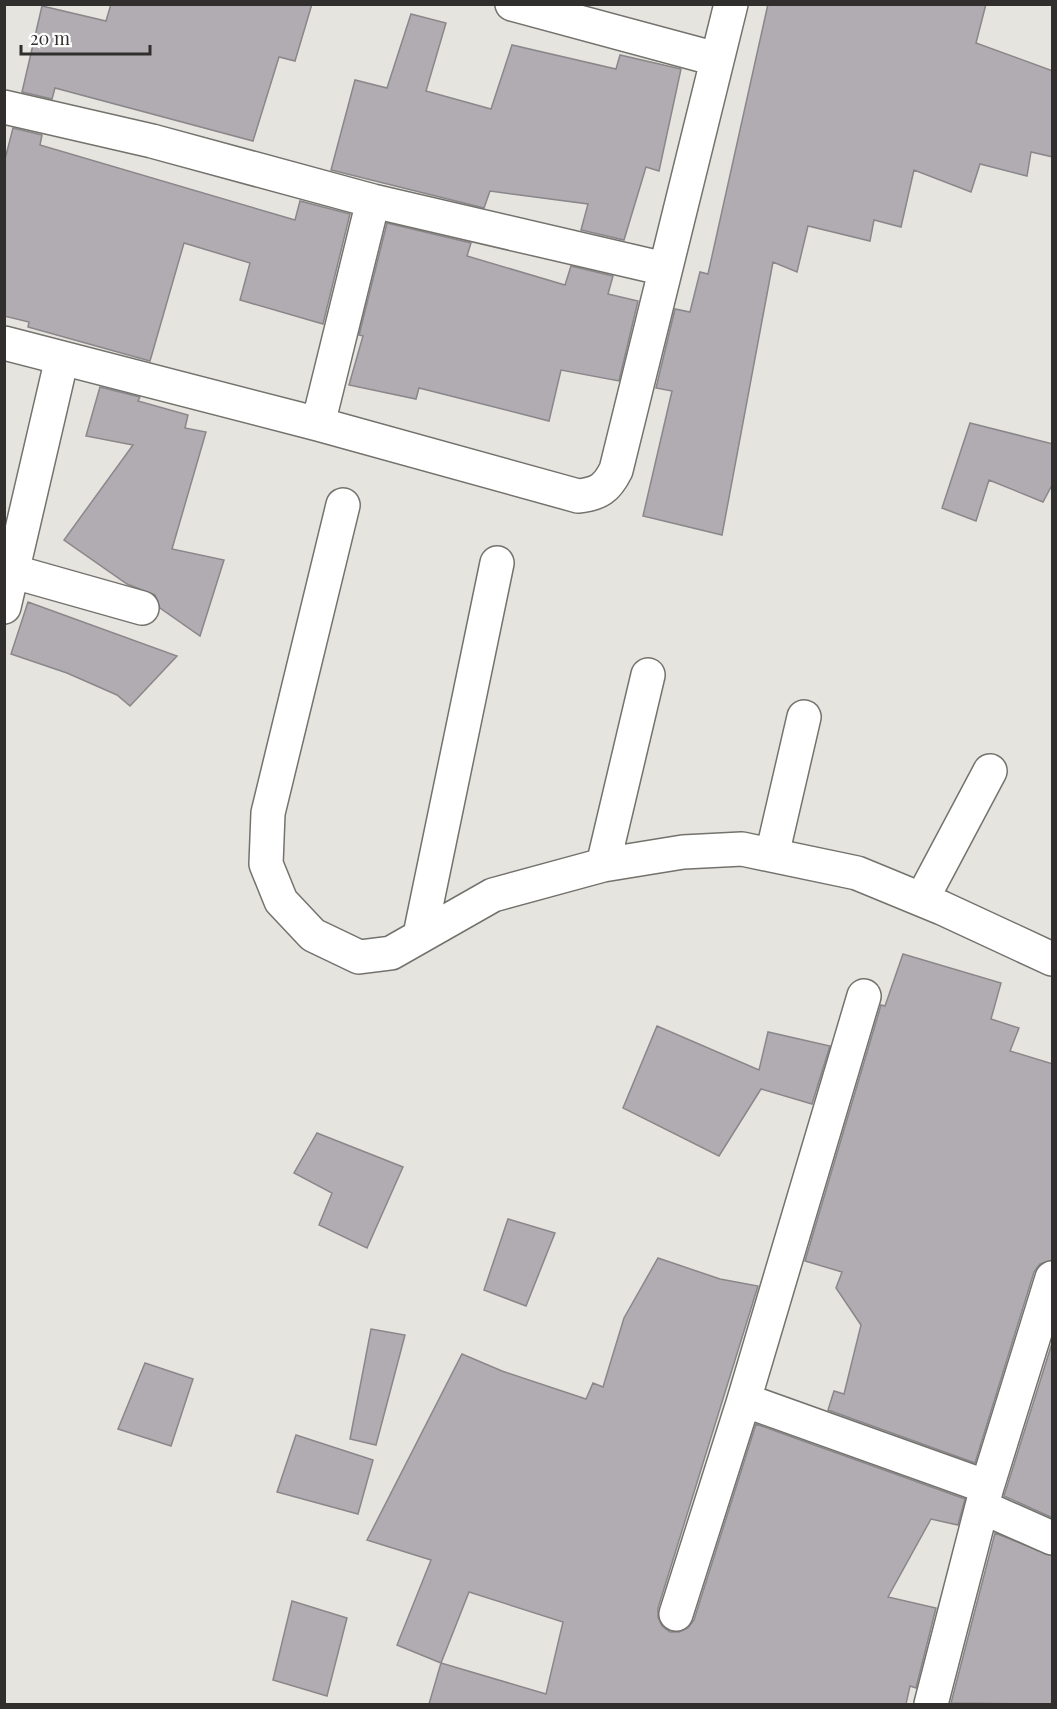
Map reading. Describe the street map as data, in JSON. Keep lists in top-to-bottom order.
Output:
{
  "scale_bar": "20 m"
}
